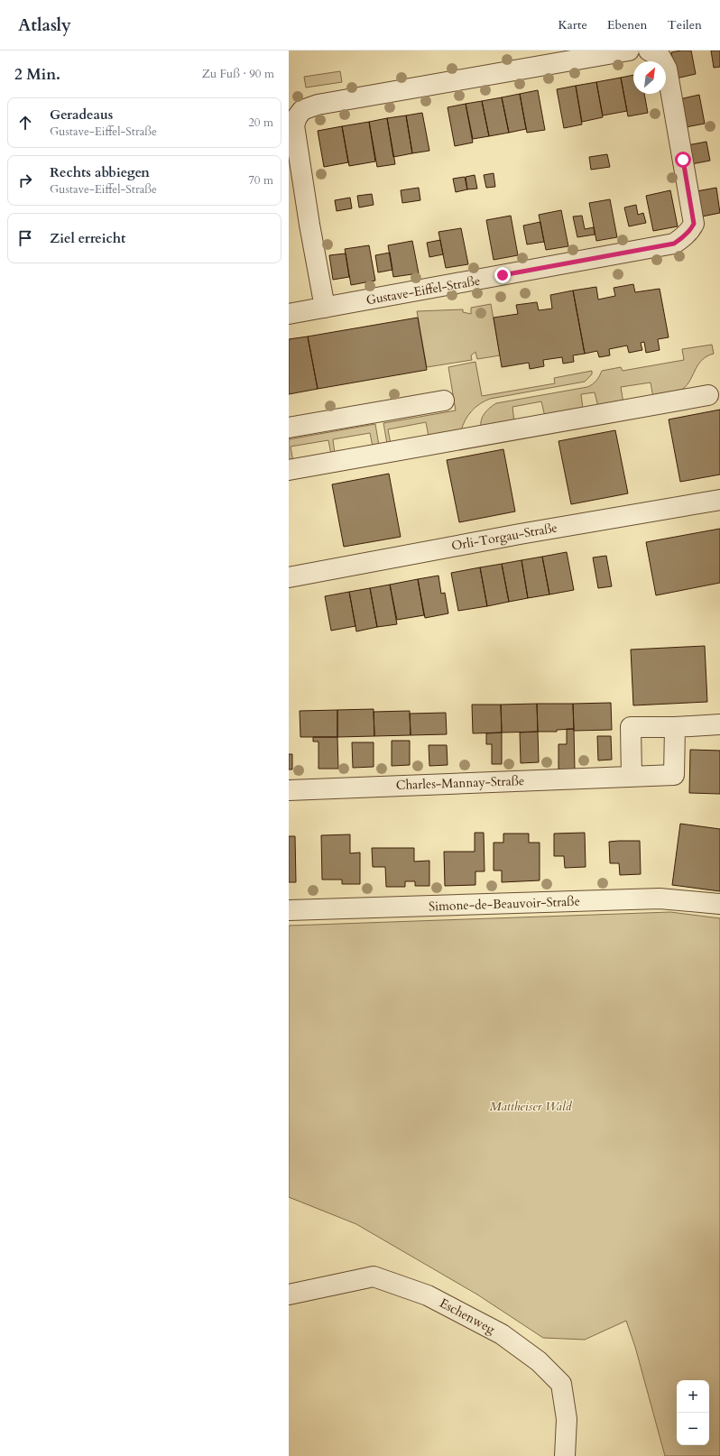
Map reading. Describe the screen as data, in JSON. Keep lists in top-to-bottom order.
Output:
{
  "streets": {
    "street": [
      "Gustave-Eiffel-Straße",
      "Orli-Torgau-Straße",
      "Charles-Mannay-Straße",
      "Simone-de-Beauvoir-Straße",
      "Eschenweg"
    ]
  },
  "parks": ["Mattheiser Wald"],
  "north": "top right",
  "page": {
    "header": "Atlasly",
    "nav": ["Karte", "Ebenen", "Teilen"],
    "heading": ["2 Min.", "Zu Fuß · 90 m"],
    "list": [
      ["Geradeaus", "Gustave-Eiffel-Straße", "20 m"],
      ["Rechts abbiegen", "Gustave-Eiffel-Straße", "70 m"],
      "Ziel erreicht"
    ],
    "map_buttons": ["+", "−"]
  }
}
